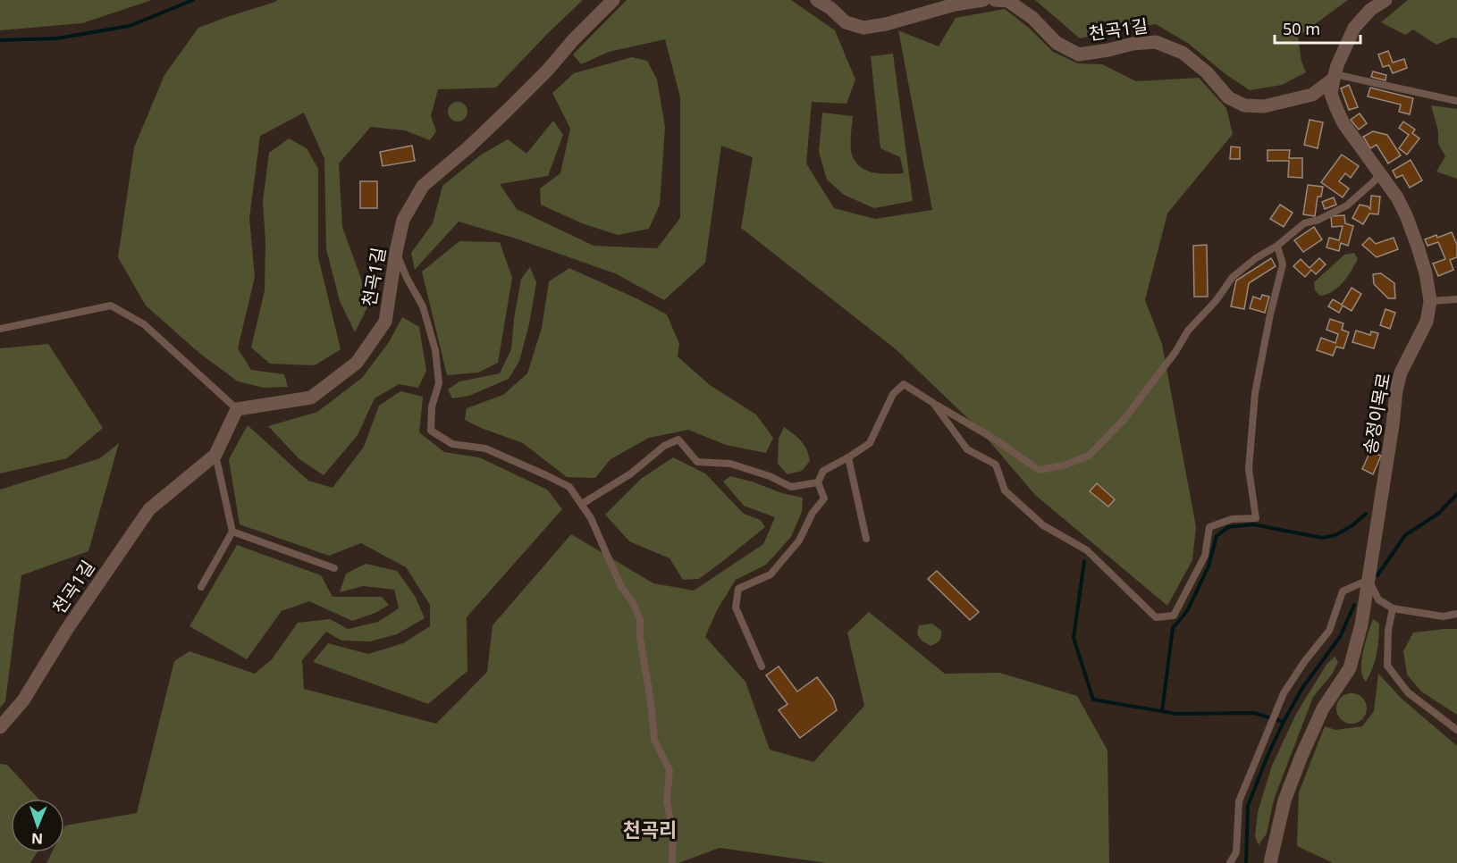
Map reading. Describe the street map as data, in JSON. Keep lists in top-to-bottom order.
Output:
{
  "streets": {
    "street": ["천곡1길", "송정이목로"]
  },
  "crossings": [
    ["천곡1길", "송정이목로"]
  ],
  "districts": ["천곡리"],
  "scale_bar": "50 m",
  "north": "bottom"
}
